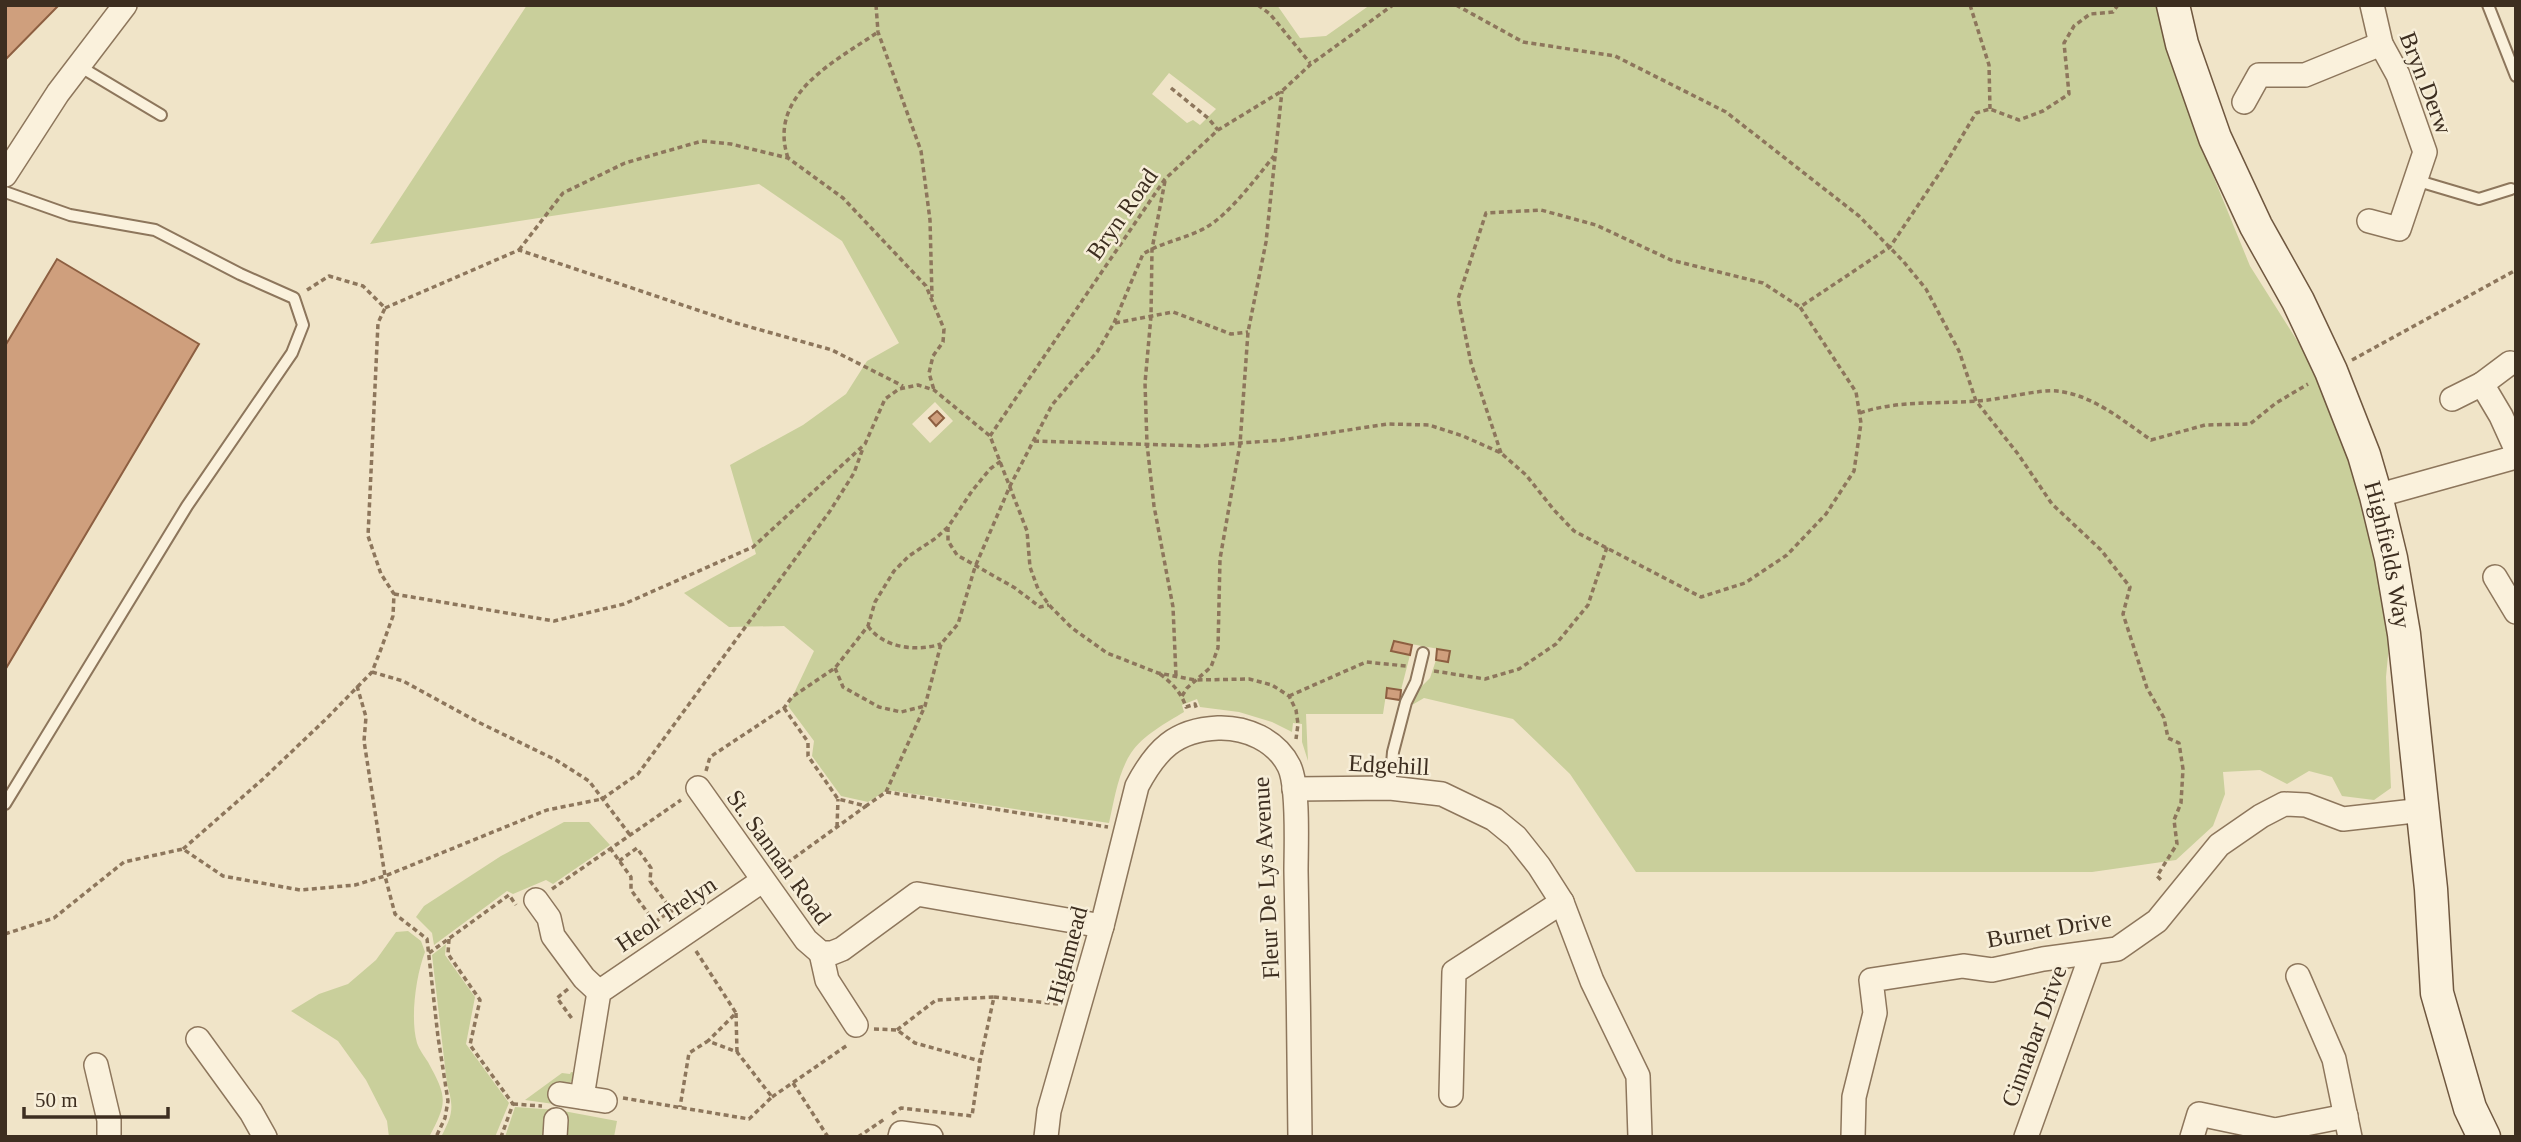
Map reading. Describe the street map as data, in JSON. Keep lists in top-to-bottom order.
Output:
{
  "streets": {
    "main road": ["Highfields Way"],
    "street": [
      "Bryn Derw",
      "Edgehill",
      "St. Sannan Road",
      "Fleur De Lys Avenue",
      "Heol Trelyn",
      "Burnet Drive",
      "Highmead",
      "Cinnabar Drive"
    ],
    "path": ["Bryn Road"]
  },
  "crossings": [
    ["Highfields Way", "Burnet Drive"],
    ["Edgehill", "Fleur De Lys Avenue"],
    ["St. Sannan Road", "Heol Trelyn"],
    ["St. Sannan Road", "Highmead"],
    ["Fleur De Lys Avenue", "Highmead"],
    ["Burnet Drive", "Cinnabar Drive"]
  ],
  "scale_bar": "50 m"
}
